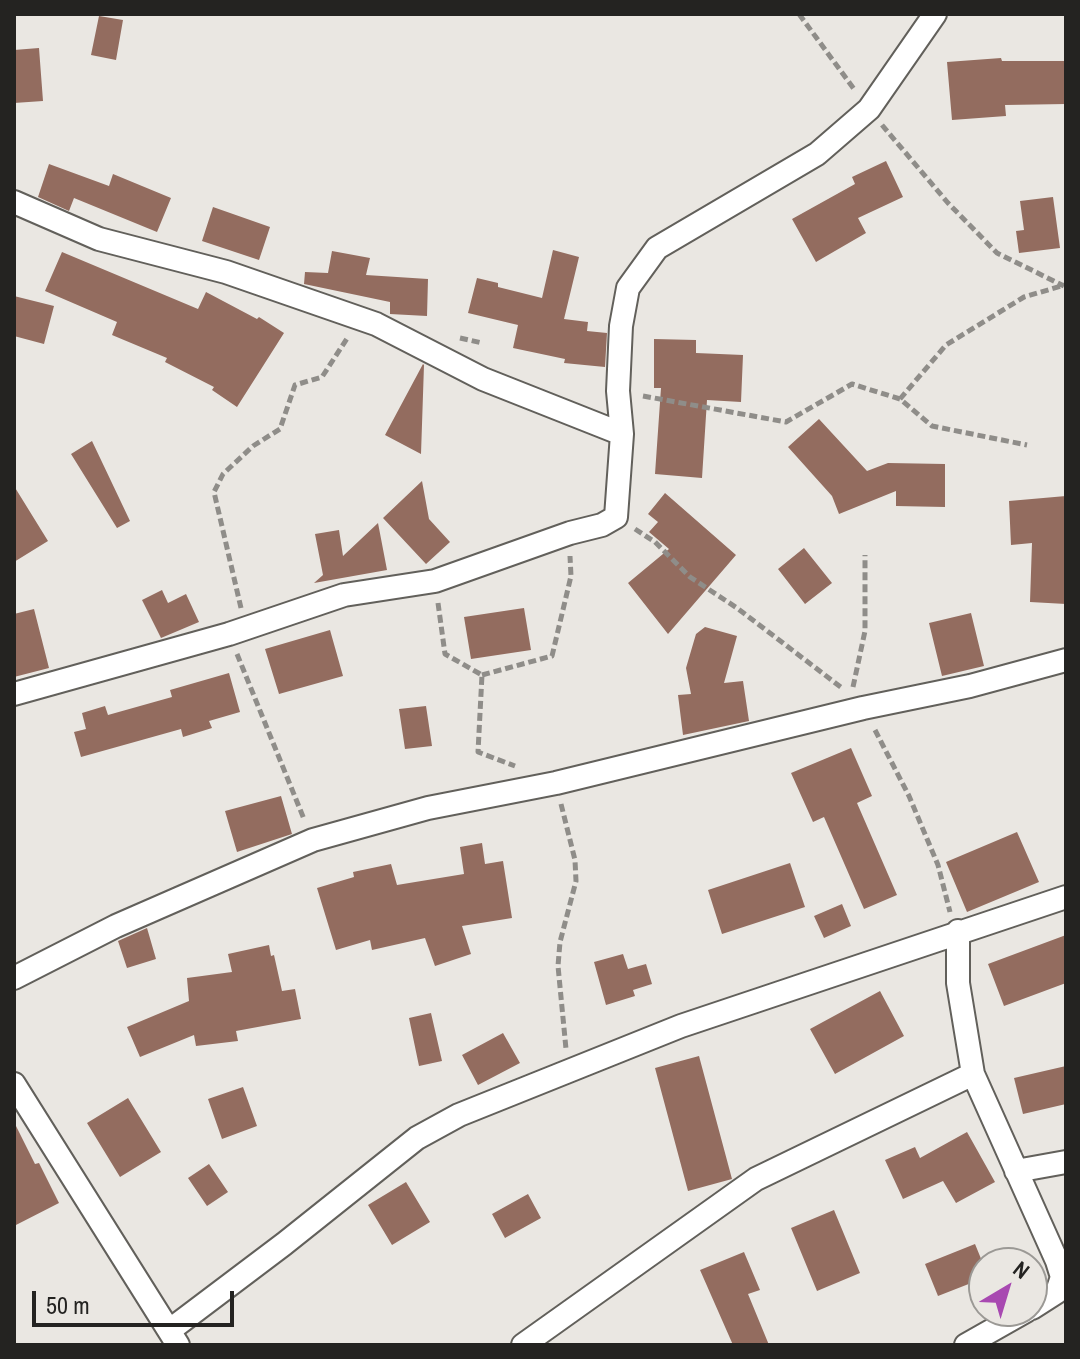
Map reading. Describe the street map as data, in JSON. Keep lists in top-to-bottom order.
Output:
{
  "scale_bar": "50 m",
  "north": "top right"
}
